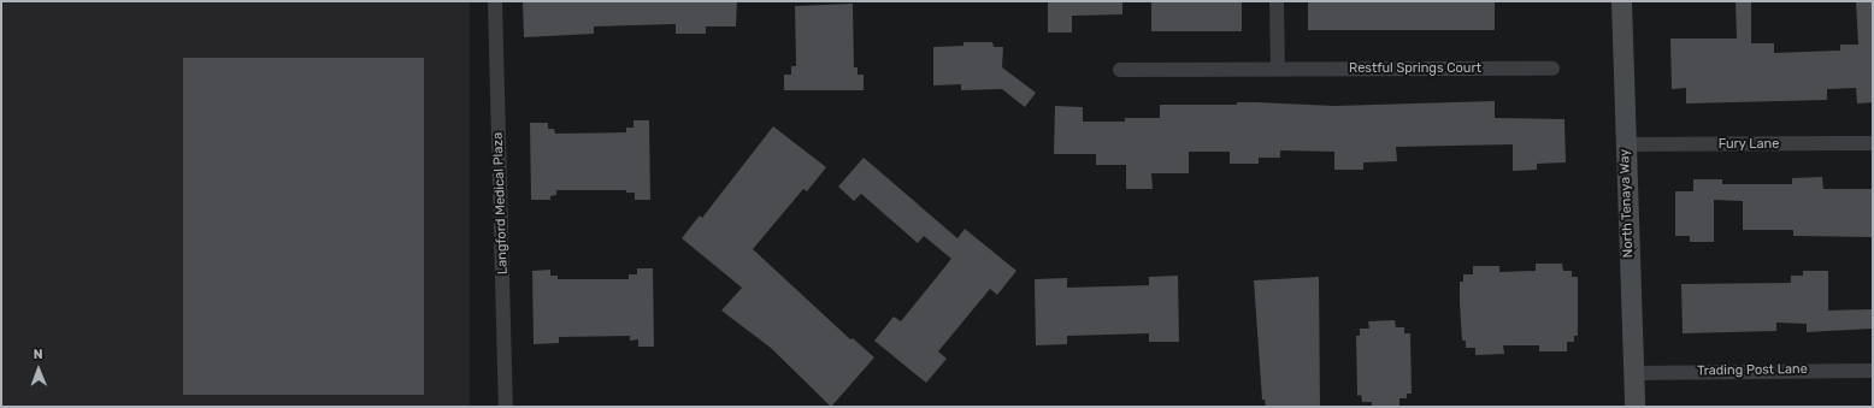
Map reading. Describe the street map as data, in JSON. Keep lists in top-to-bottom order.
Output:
{
  "streets": {
    "main road": ["North Tenaya Way"],
    "street": [
      "Restful Springs Court",
      "Fury Lane",
      "Langford Medical Plaza",
      "Trading Post Lane"
    ]
  },
  "crossings": [
    ["Fury Lane", "North Tenaya Way"],
    ["North Tenaya Way", "Trading Post Lane"]
  ],
  "north": "top"
}
